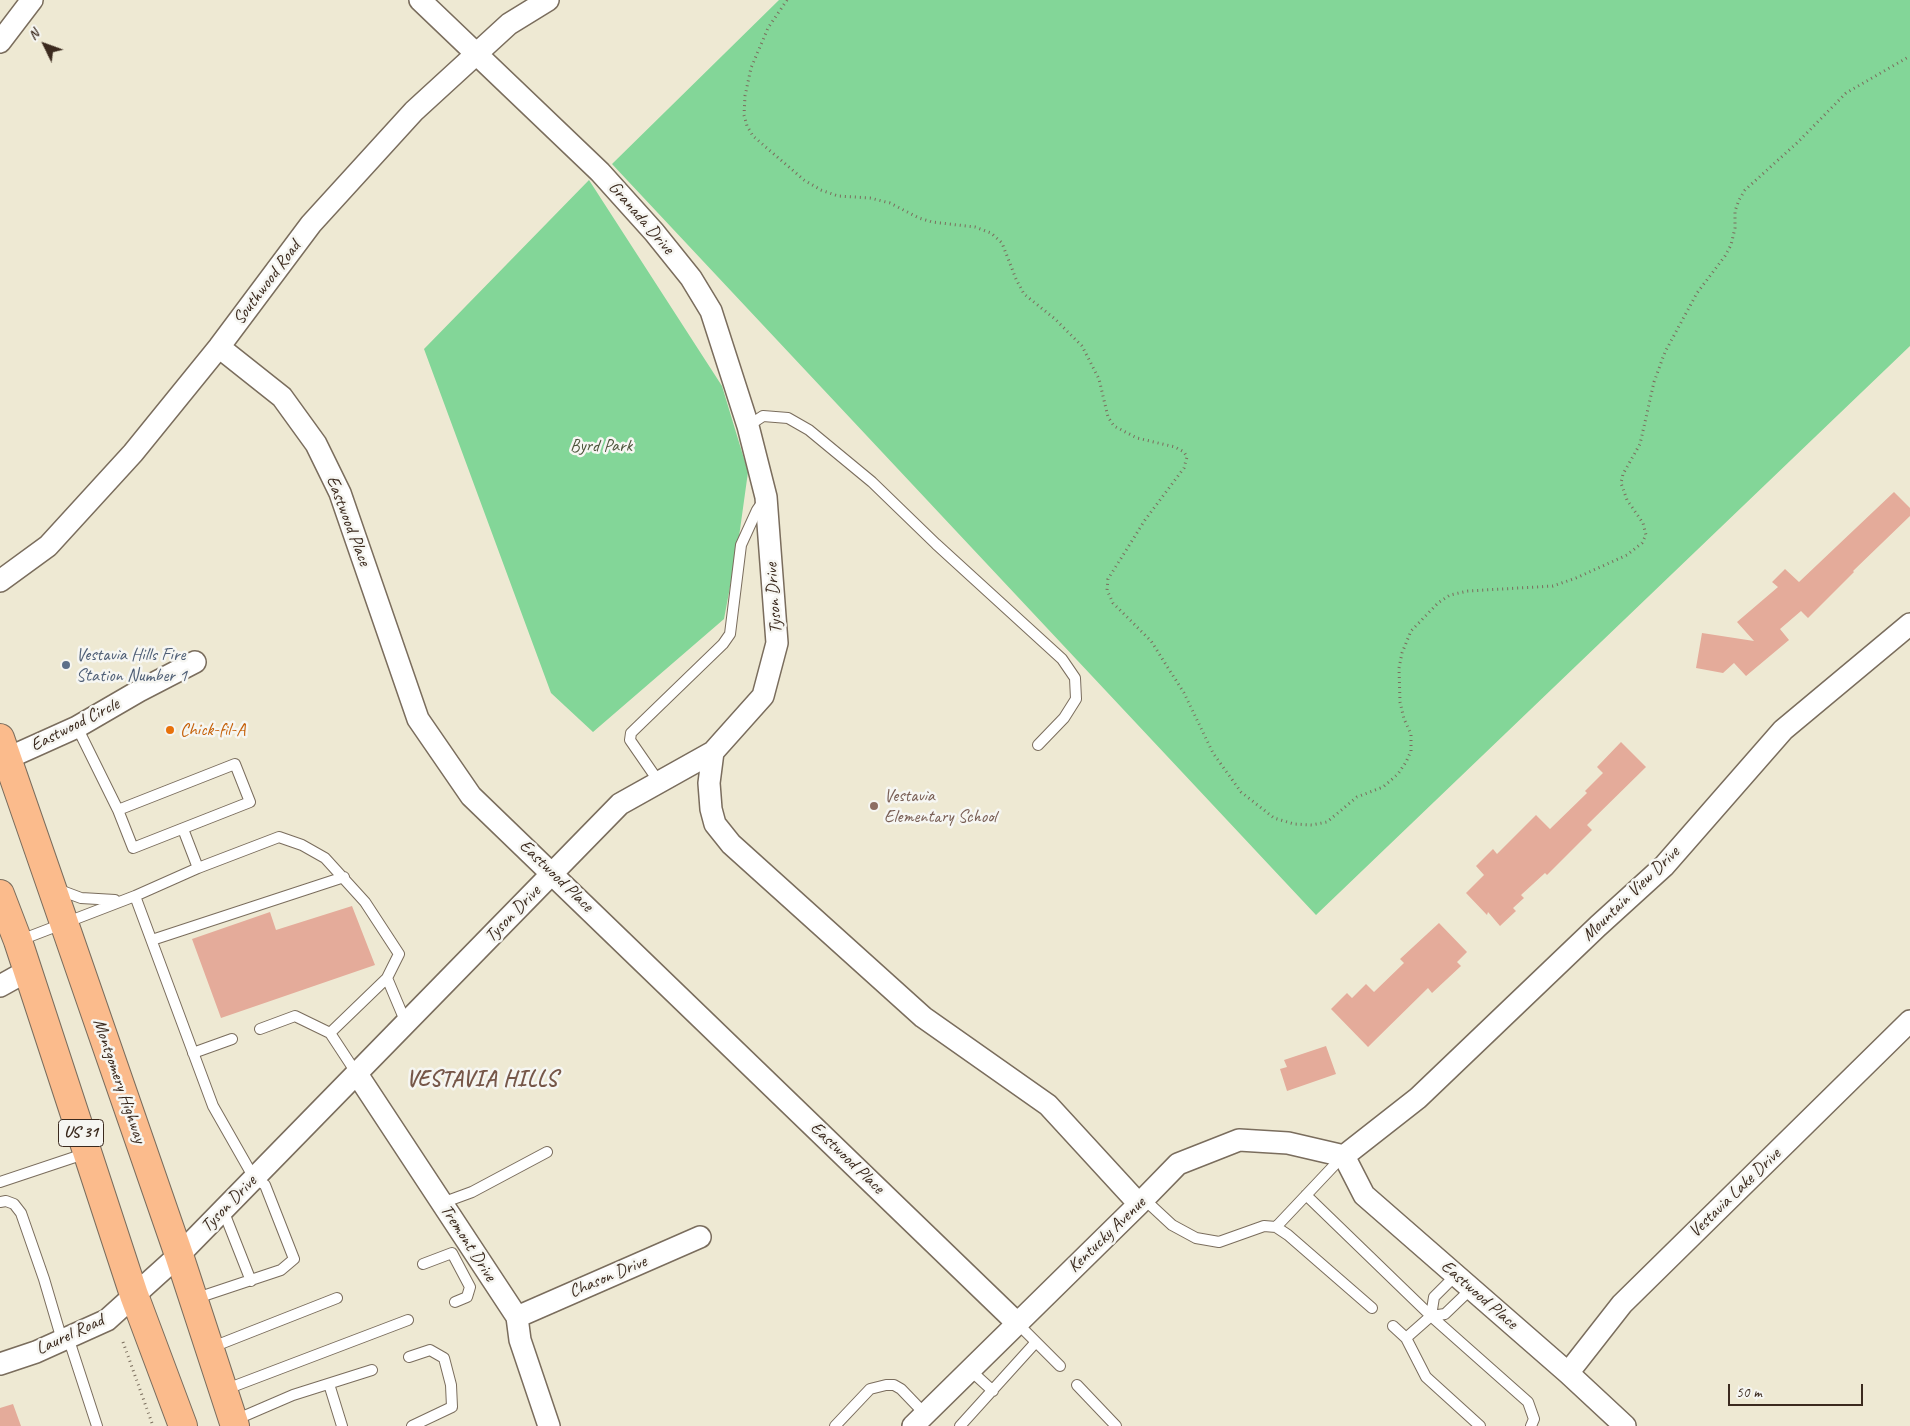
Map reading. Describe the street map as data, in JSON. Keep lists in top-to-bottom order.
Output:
{
  "streets": {
    "main road": ["Montgomery Highway", "US 31"],
    "street": [
      "Granada Drive",
      "Southwood Road",
      "Eastwood Place",
      "Tyson Drive",
      "Eastwood Circle",
      "Mountain View Drive",
      "Vestavia Lake Drive",
      "Kentucky Avenue",
      "Tremont Drive",
      "Chason Drive",
      "Laurel Road"
    ]
  },
  "crossings": [
    ["Granada Drive", "Southwood Road"],
    ["Granada Drive", "Tyson Drive"],
    ["Southwood Road", "Eastwood Place"],
    ["Eastwood Place", "Tyson Drive"],
    ["Eastwood Place", "Mountain View Drive"],
    ["Eastwood Place", "Vestavia Lake Drive"],
    ["Eastwood Place", "Kentucky Avenue"],
    ["Tyson Drive", "Montgomery Highway"],
    ["Tyson Drive", "Tremont Drive"],
    ["Tyson Drive", "Laurel Road"],
    ["Eastwood Circle", "Montgomery Highway"],
    ["Mountain View Drive", "Kentucky Avenue"],
    ["Montgomery Highway", "Laurel Road"],
    ["US 31", "Laurel Road"],
    ["Tremont Drive", "Chason Drive"]
  ],
  "districts": ["VESTAVIA HILLS"],
  "parks": ["Byrd Park"],
  "places": ["Vestavia Hills Fire Station Number 1", "Chick-fil-A", "Vestavia Elementary School"],
  "scale_bar": "50 m",
  "north": "top left"
}
